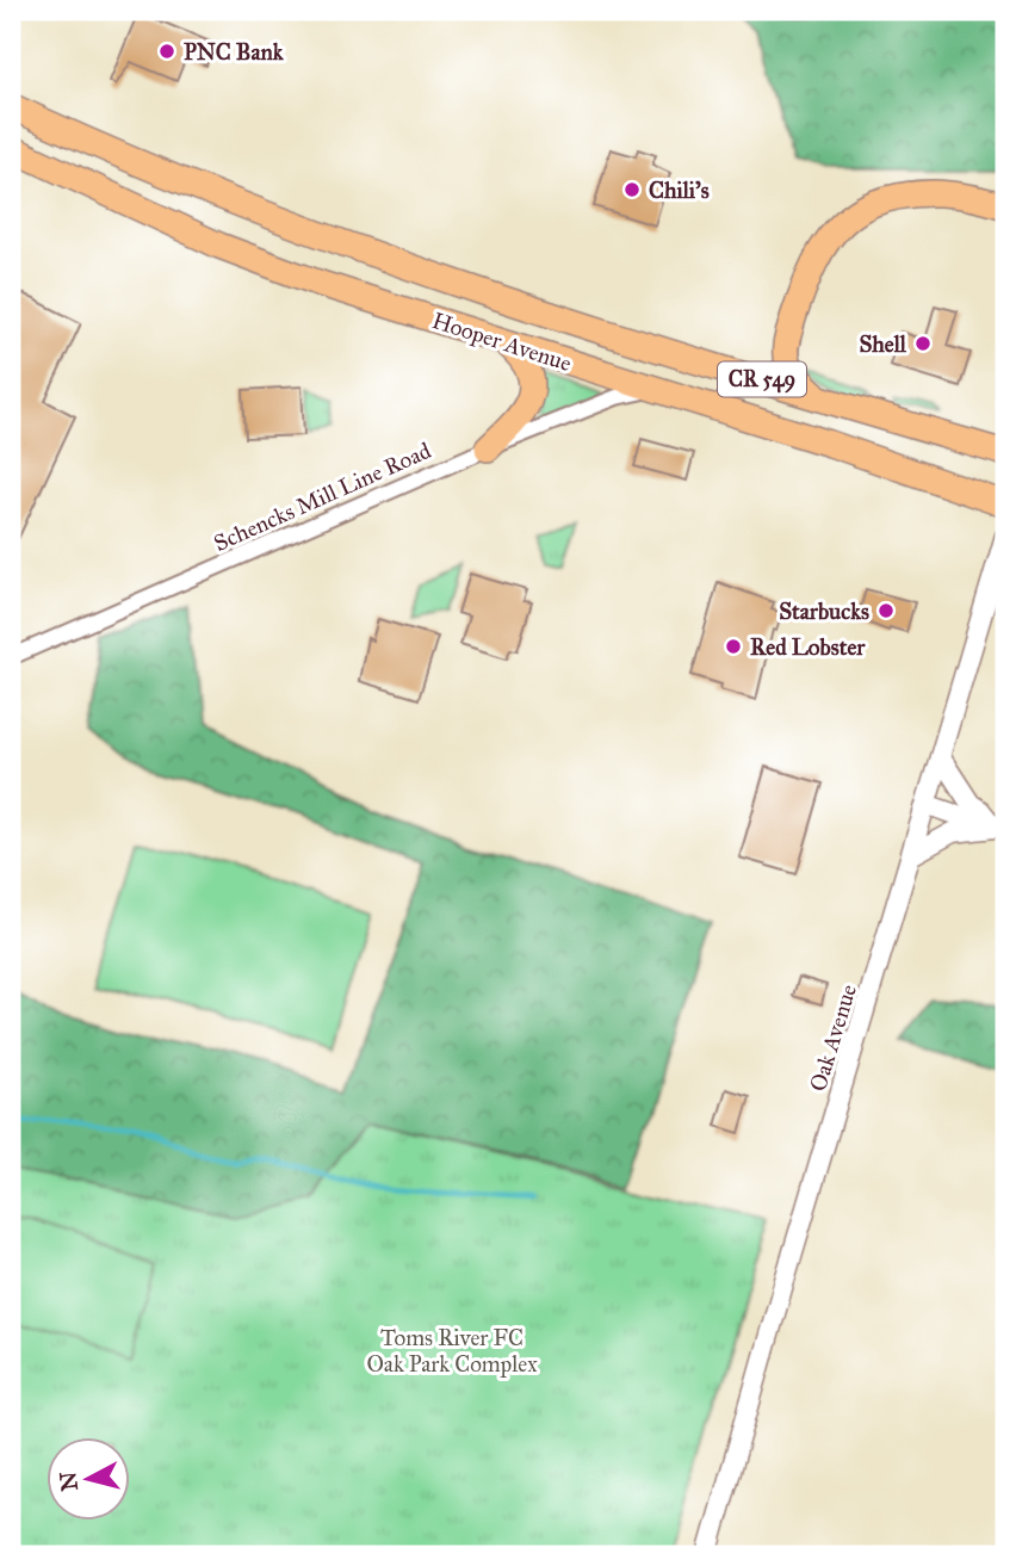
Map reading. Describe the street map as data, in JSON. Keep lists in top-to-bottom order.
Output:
{
  "streets": {
    "main road": ["Hooper Avenue", "CR 549"],
    "street": ["Schencks Mill Line Road", "Oak Avenue"]
  },
  "crossings": [
    ["Hooper Avenue", "Schencks Mill Line Road"]
  ],
  "parks": ["Toms River FC Oak Park Complex"],
  "places": [
    "PNC Bank",
    "Chili's",
    "Shell",
    "Starbucks",
    "Red Lobster"
  ],
  "north": "left"
}
